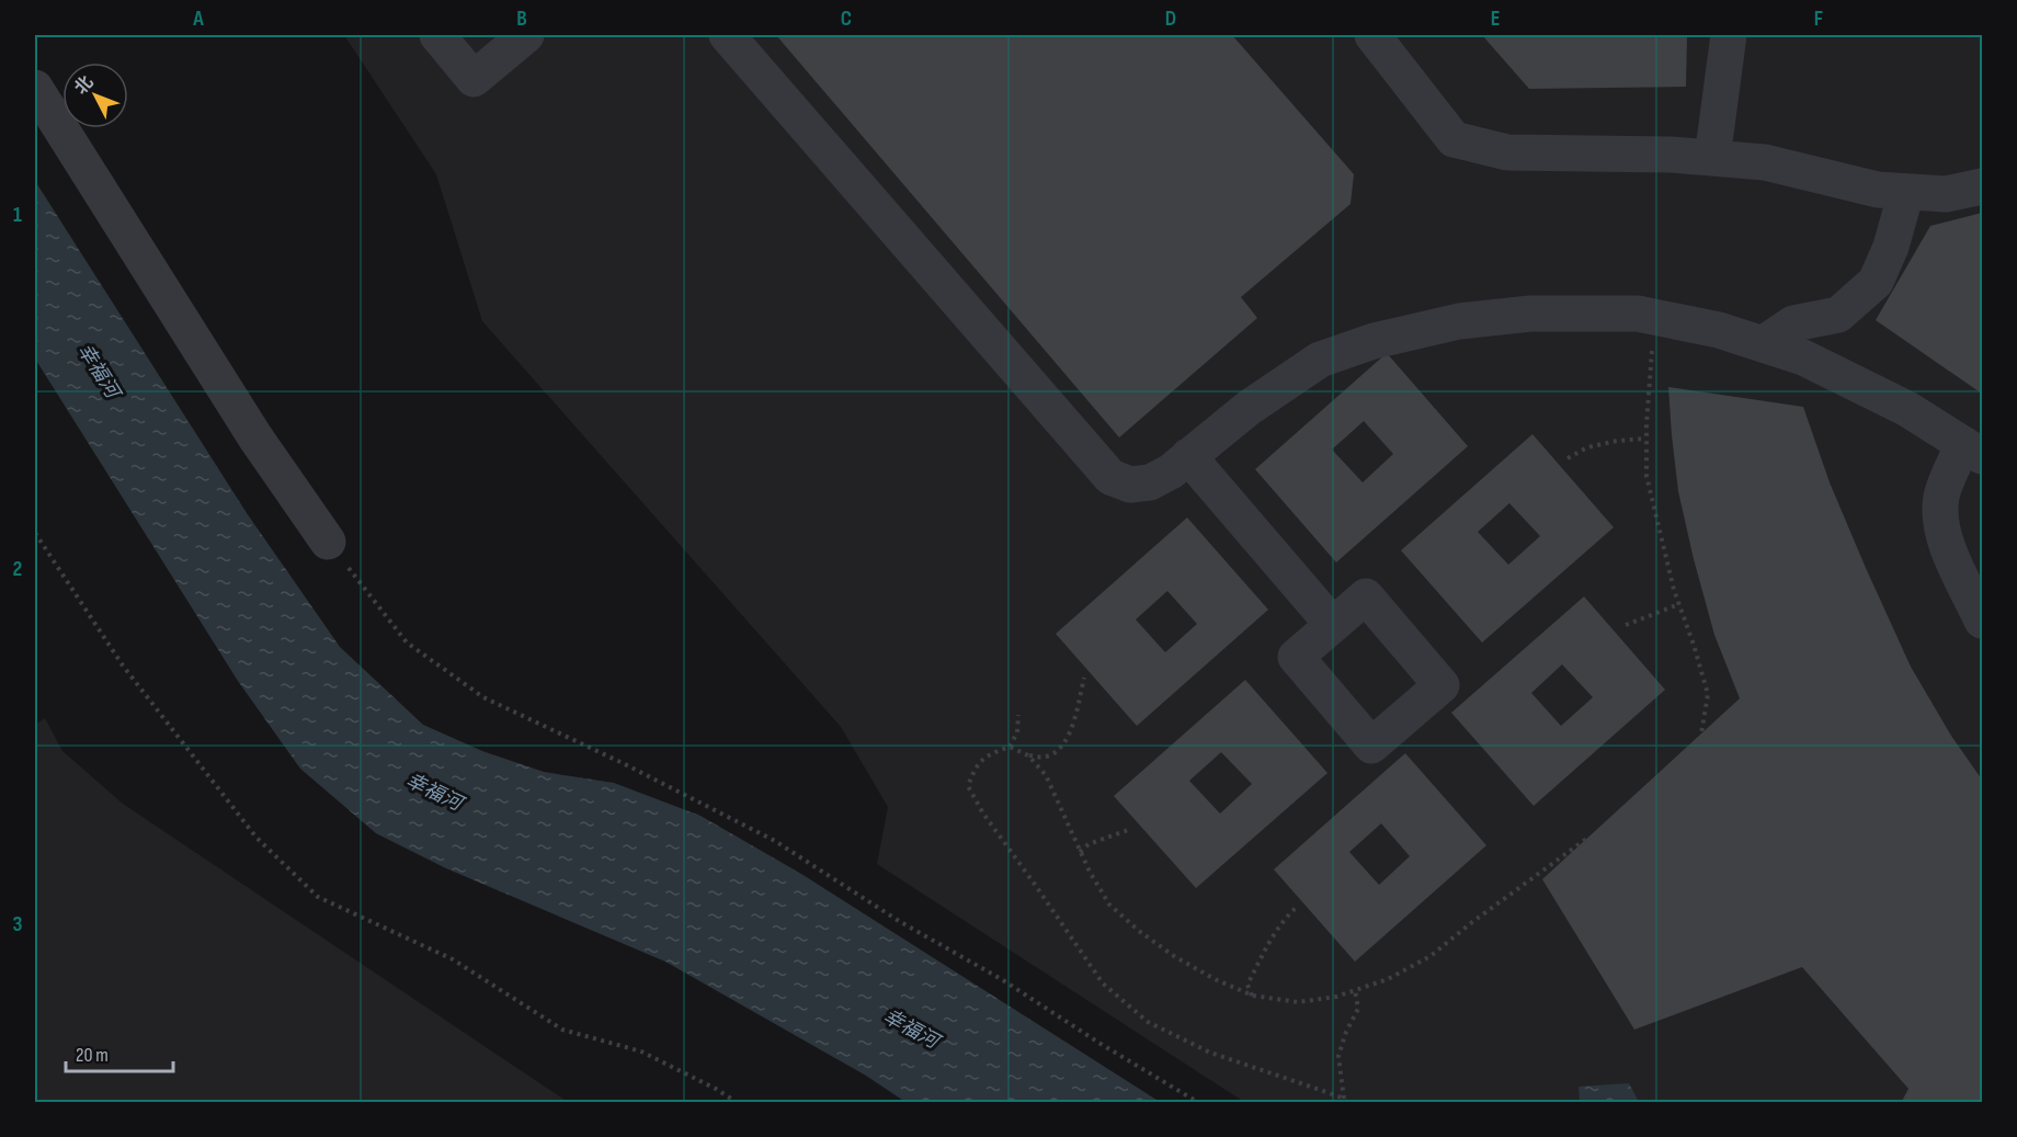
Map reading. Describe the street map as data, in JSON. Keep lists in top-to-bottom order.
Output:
{
  "water": ["幸福河"],
  "scale_bar": "20 m",
  "north": "top left",
  "grid": {
    "columns": [
      "A",
      "B",
      "C",
      "D",
      "E",
      "F"
    ],
    "rows": ["1", "2", "3"]
  }
}
